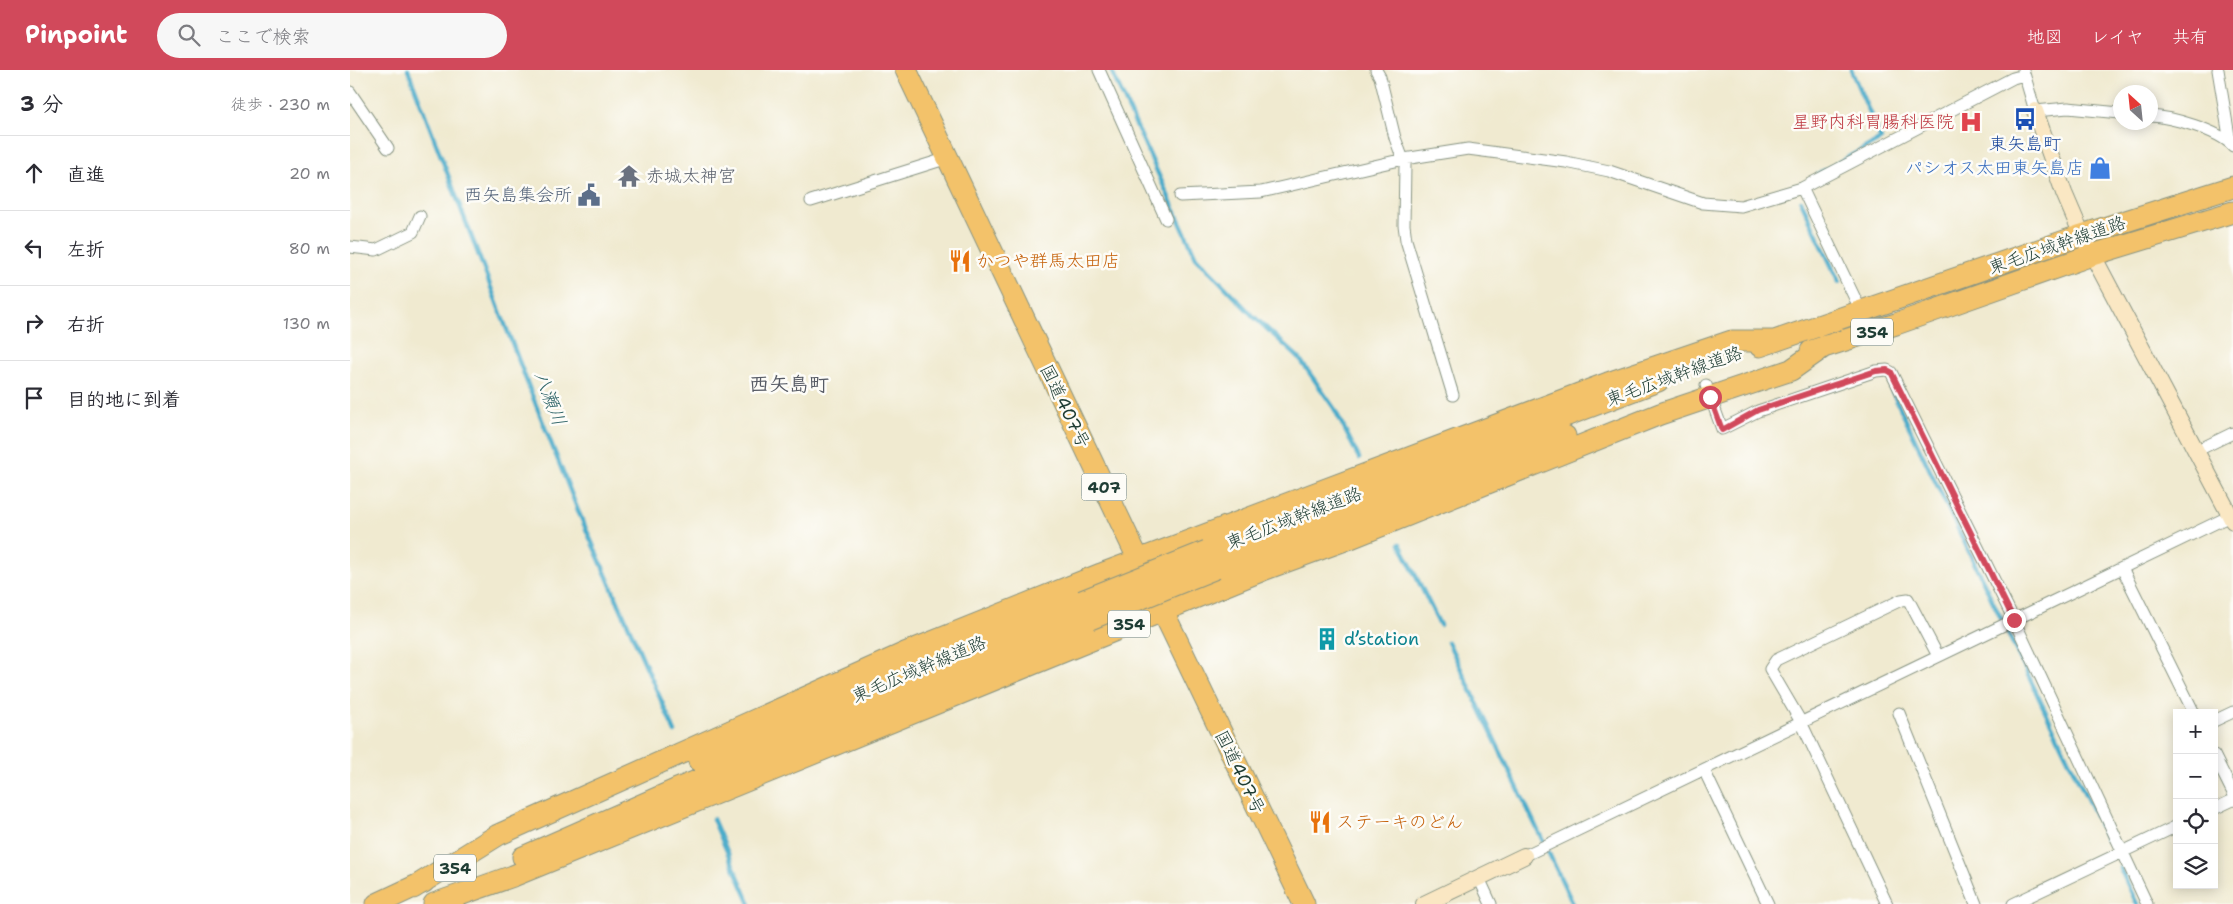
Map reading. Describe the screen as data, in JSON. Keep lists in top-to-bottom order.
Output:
{
  "streets": {
    "highway": [
      "東毛広域幹線道路",
      "354",
      "国道407号",
      "407"
    ]
  },
  "crossings": [
    ["東毛広域幹線道路", "354"],
    ["354", "国道407号"]
  ],
  "districts": ["西矢島町"],
  "water": ["八瀬川"],
  "places": {
    "bus stop": ["東矢島町"],
    "hospital": ["星野内科胃腸科医院"],
    "shop": ["パシオス太田東矢島店"],
    "temple": ["赤城太神宮"],
    "public building": ["西矢島集会所"],
    "restaurant": ["かつや群馬太田店", "ステーキのどん"],
    "building": ["d’station"]
  },
  "north": "top left",
  "page": {
    "header": "Pinpoint",
    "search": "ここで検索",
    "nav": ["地図", "レイヤ", "共有"],
    "heading": ["3 分", "徒歩 · 230 m"],
    "list": [
      ["直進", "20 m"],
      ["左折", "80 m"],
      ["右折", "130 m"],
      "目的地に到着"
    ],
    "map_buttons": ["+", "−"]
  }
}
